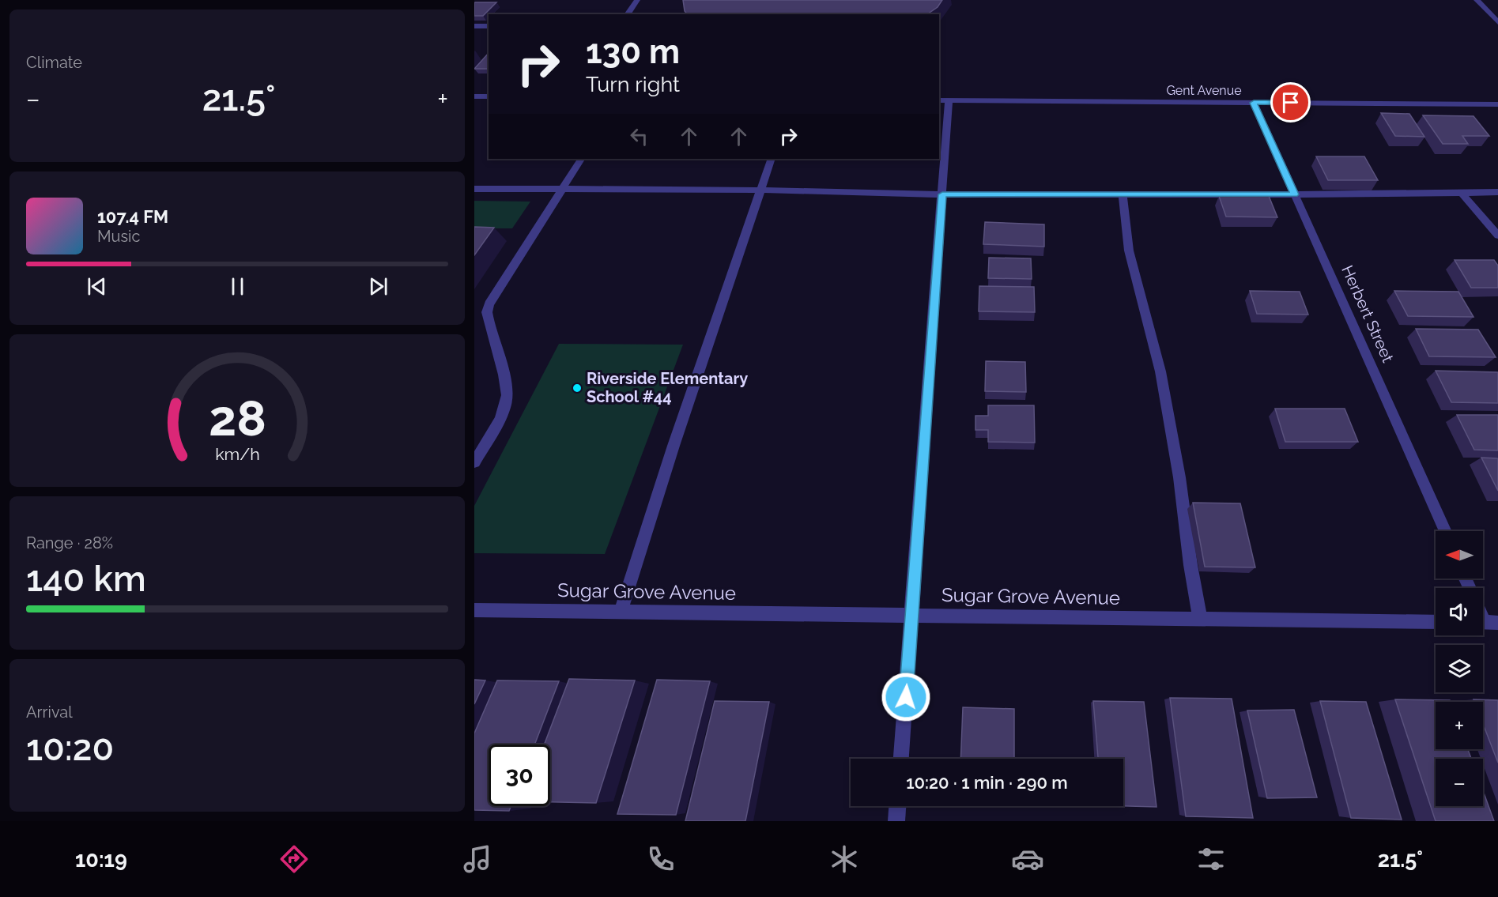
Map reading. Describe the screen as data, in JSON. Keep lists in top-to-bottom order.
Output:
{
  "streets": {
    "street": ["Gent Avenue", "Herbert Street", "Sugar Grove Avenue"]
  },
  "crossings": [
    ["Gent Avenue", "Herbert Street"]
  ],
  "places": ["Riverside Elementary School #44"],
  "north": "left",
  "page": {
    "tile": [
      "Climate",
      ["Range · 28%", "140 km"],
      ["Arrival", "10:20"]
    ],
    "turn": ["130 m", "Turn right"],
    "heat": ["−", "21.5°", "+"],
    "song": ["107.4 FM", "Music"],
    "map_buttons": ["+", "−"],
    "limit": "30",
    "trip": "10:20 · 1 min · 290 m",
    "tabs": ["10:19", "21.5°"],
    "gauge": ["28", "km/h"]
  }
}
